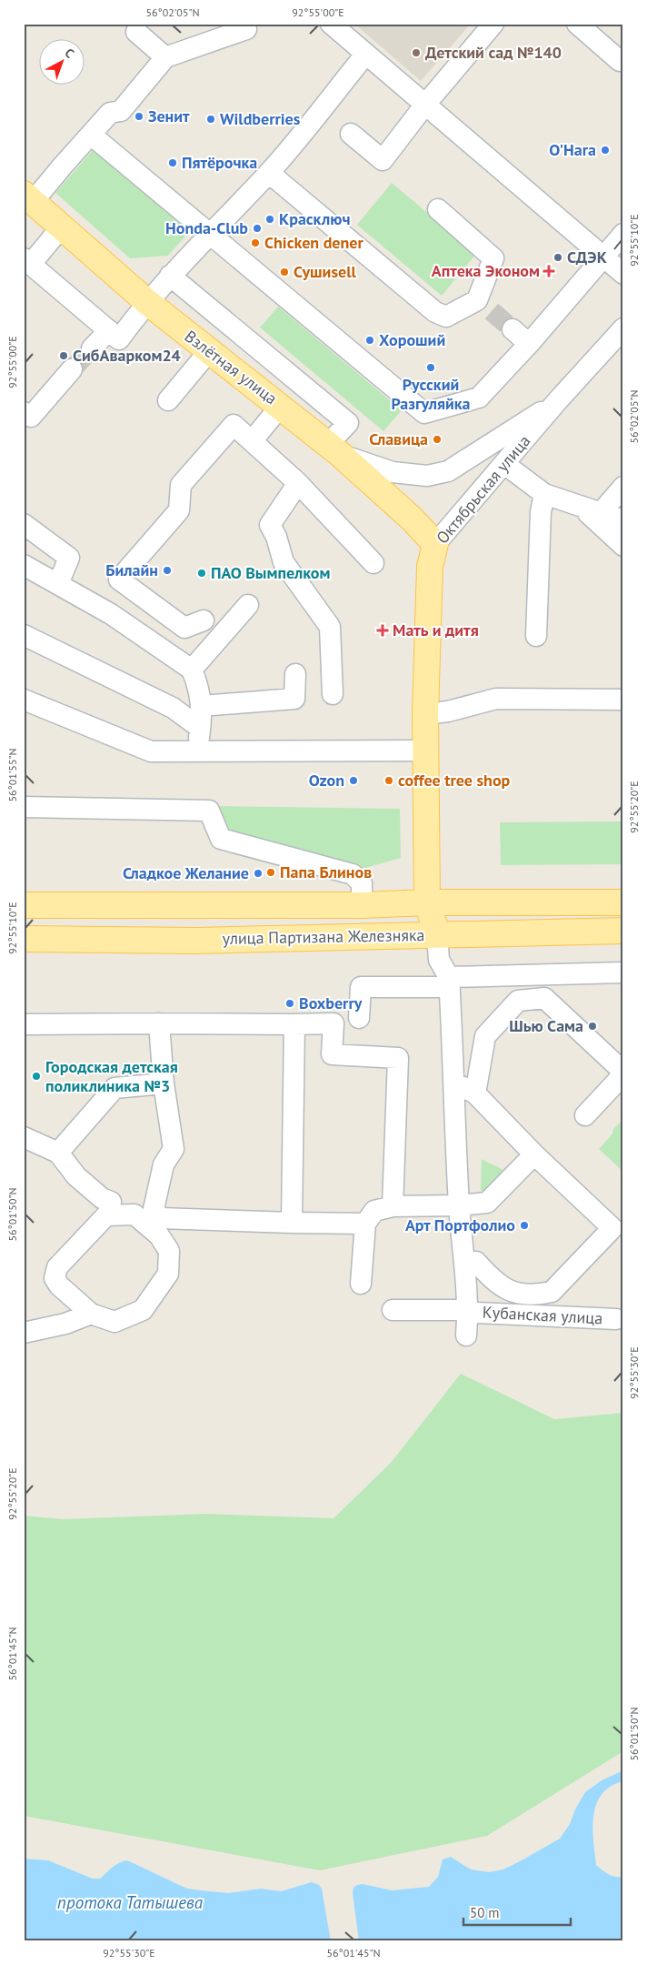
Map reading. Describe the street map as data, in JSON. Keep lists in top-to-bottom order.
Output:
{
  "streets": {
    "main road": ["Взлётная улица", "Октябрьская улица", "улица Партизана Железняка"],
    "street": ["Кубанская улица"]
  },
  "crossings": [
    ["Взлётная улица", "Октябрьская улица"],
    ["Октябрьская улица", "улица Партизана Железняка"]
  ],
  "water": ["протока Татышева"],
  "places": {
    "other": [
      "Детский сад №140",
      "Зенит",
      "Wildberries",
      "O'Hara",
      "Пятёрочка",
      "Красключ",
      "Honda-Club",
      "Chicken dener",
      "СДЭК",
      "Сушиsell",
      "Хороший",
      "СибАварком24",
      "Русский Разгуляйка",
      "Славица",
      "Билайн",
      "ПАО Вымпелком",
      "Ozon",
      "coffee tree shop",
      "Папа Блинов",
      "Сладкое Желание",
      "Boxberry",
      "Шью Сама",
      "Городская детская поликлиника №3",
      "Арт Портфолио"
    ],
    "health": ["Аптека Эконом", "Мать и дитя"]
  },
  "scale_bar": "50 m",
  "north": "top right",
  "coordinates": [
    "56°02'05\"N",
    "92°55'00\"E",
    "92°55'10\"E",
    "56°01'55\"N",
    "92°55'20\"E",
    "56°01'50\"N",
    "92°55'30\"E",
    "56°01'45\"N"
  ]
}
